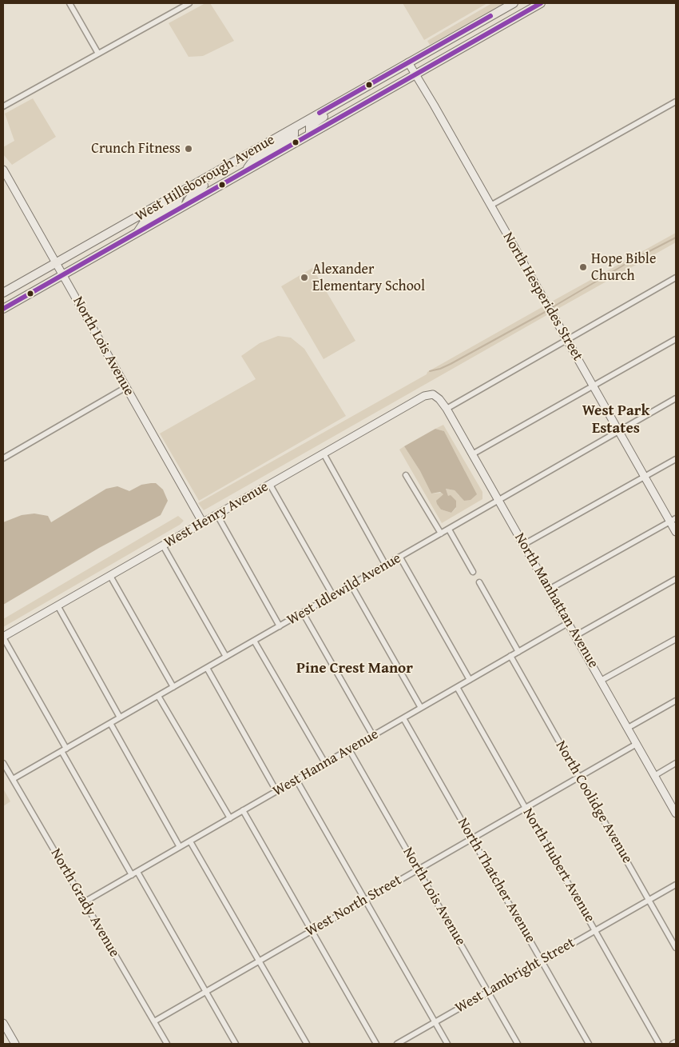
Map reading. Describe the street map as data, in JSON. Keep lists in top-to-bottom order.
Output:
{
  "streets": {
    "main road": ["West Hillsborough Avenue"],
    "street": [
      "North Hesperides Street",
      "North Lois Avenue",
      "West Henry Avenue",
      "West Idlewild Avenue",
      "North Manhattan Avenue",
      "West Hanna Avenue",
      "North Coolidge Avenue",
      "North Hubert Avenue",
      "North Thatcher Avenue",
      "North Grady Avenue",
      "West North Street",
      "West Lambright Street"
    ]
  },
  "crossings": [
    ["West Hillsborough Avenue", "North Hesperides Street"],
    ["West Hillsborough Avenue", "North Lois Avenue"],
    ["North Hesperides Street", "West Idlewild Avenue"],
    ["North Lois Avenue", "West Henry Avenue"],
    ["North Lois Avenue", "West Hanna Avenue"],
    ["North Lois Avenue", "West North Street"],
    ["North Lois Avenue", "West Lambright Street"],
    ["West Henry Avenue", "North Manhattan Avenue"],
    ["West Idlewild Avenue", "North Manhattan Avenue"],
    ["West Idlewild Avenue", "North Grady Avenue"],
    ["North Manhattan Avenue", "West Hanna Avenue"],
    ["North Manhattan Avenue", "West North Street"],
    ["West Hanna Avenue", "North Coolidge Avenue"],
    ["West Hanna Avenue", "North Hubert Avenue"],
    ["West Hanna Avenue", "North Thatcher Avenue"],
    ["West Hanna Avenue", "North Grady Avenue"],
    ["North Coolidge Avenue", "West North Street"],
    ["North Coolidge Avenue", "West Lambright Street"],
    ["North Hubert Avenue", "West North Street"],
    ["North Hubert Avenue", "West Lambright Street"],
    ["North Thatcher Avenue", "West North Street"],
    ["North Thatcher Avenue", "West Lambright Street"],
    ["North Grady Avenue", "West North Street"]
  ],
  "districts": ["West Park Estates", "Pine Crest Manor"],
  "places": ["Crunch Fitness", "Hope Bible Church", "Alexander Elementary School"]
}
